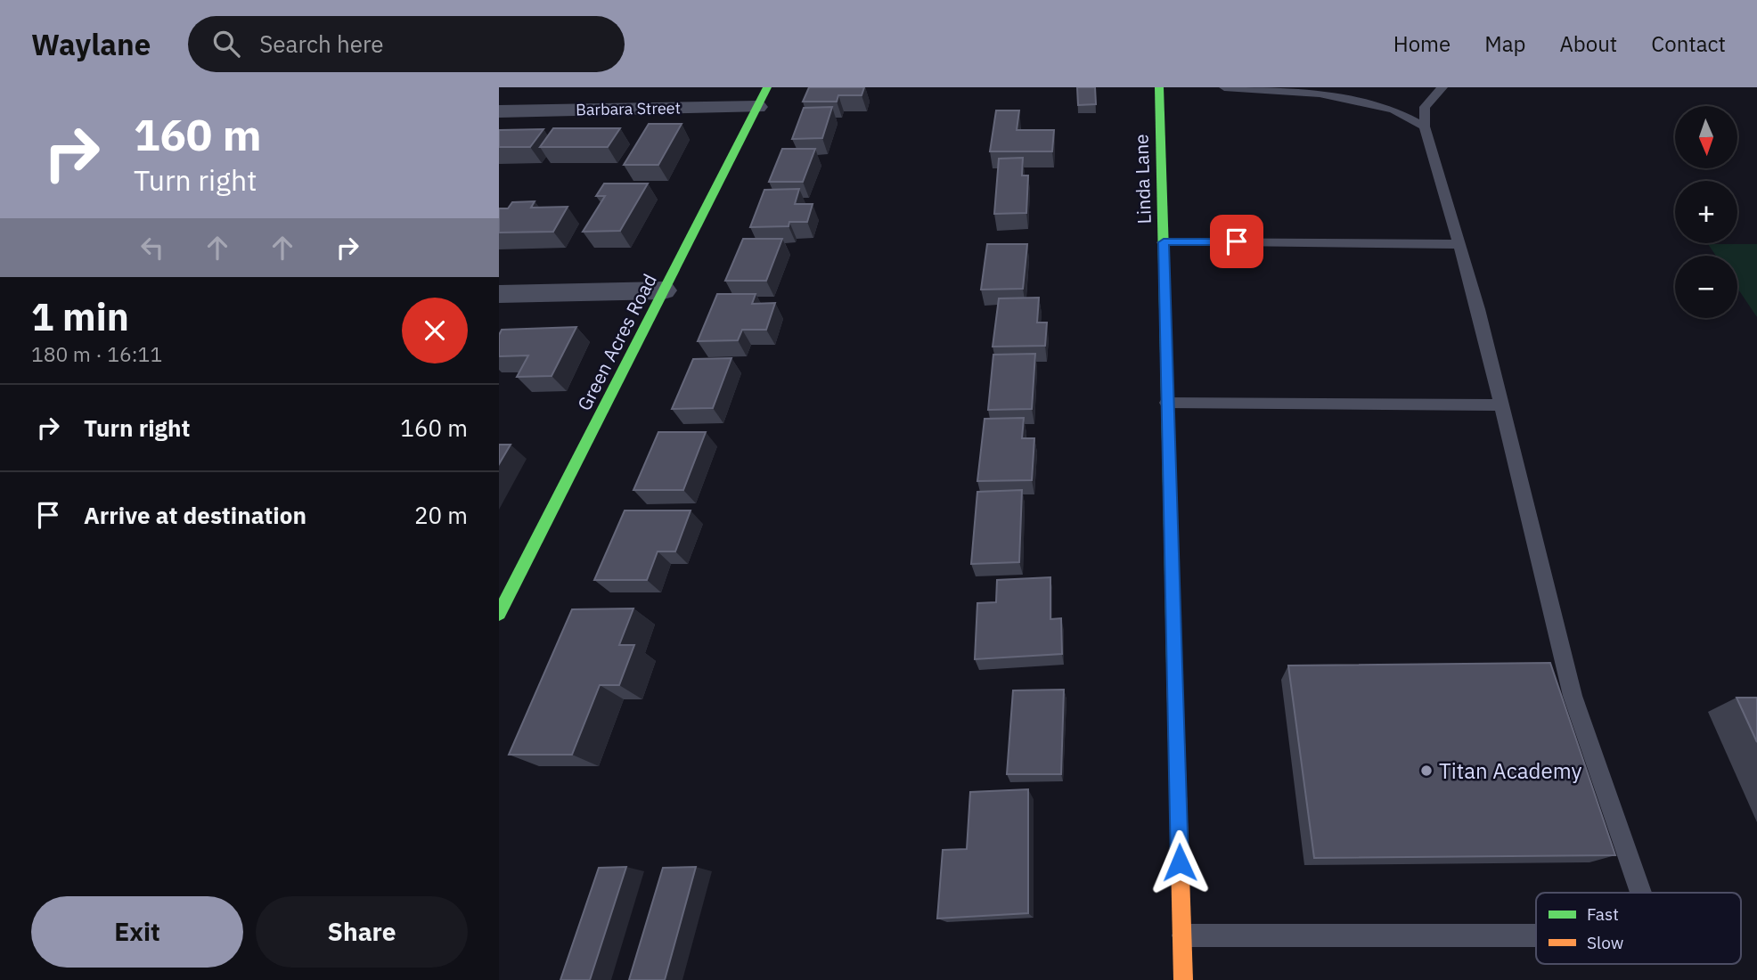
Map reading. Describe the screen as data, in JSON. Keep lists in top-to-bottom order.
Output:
{
  "streets": {
    "street": ["Barbara Street", "Linda Lane", "Green Acres Road"]
  },
  "crossings": [
    ["Barbara Street", "Green Acres Road"]
  ],
  "places": ["Titan Academy"],
  "legend": ["Fast", "Slow"],
  "north": "bottom",
  "page": {
    "header": "Waylane",
    "search": "Search here",
    "nav": [
      "Home",
      "Map",
      "About",
      "Contact"
    ],
    "turn": ["160 m", "Turn right"],
    "map_buttons": ["+", "−"],
    "heading": ["1 min", "180 m · 16:11"],
    "list": [
      {
        "name": "Turn right",
        "value": "160 m"
      },
      {
        "name": "Arrive at destination",
        "value": "20 m"
      }
    ],
    "buttons": ["Exit", "Share"]
  }
}
